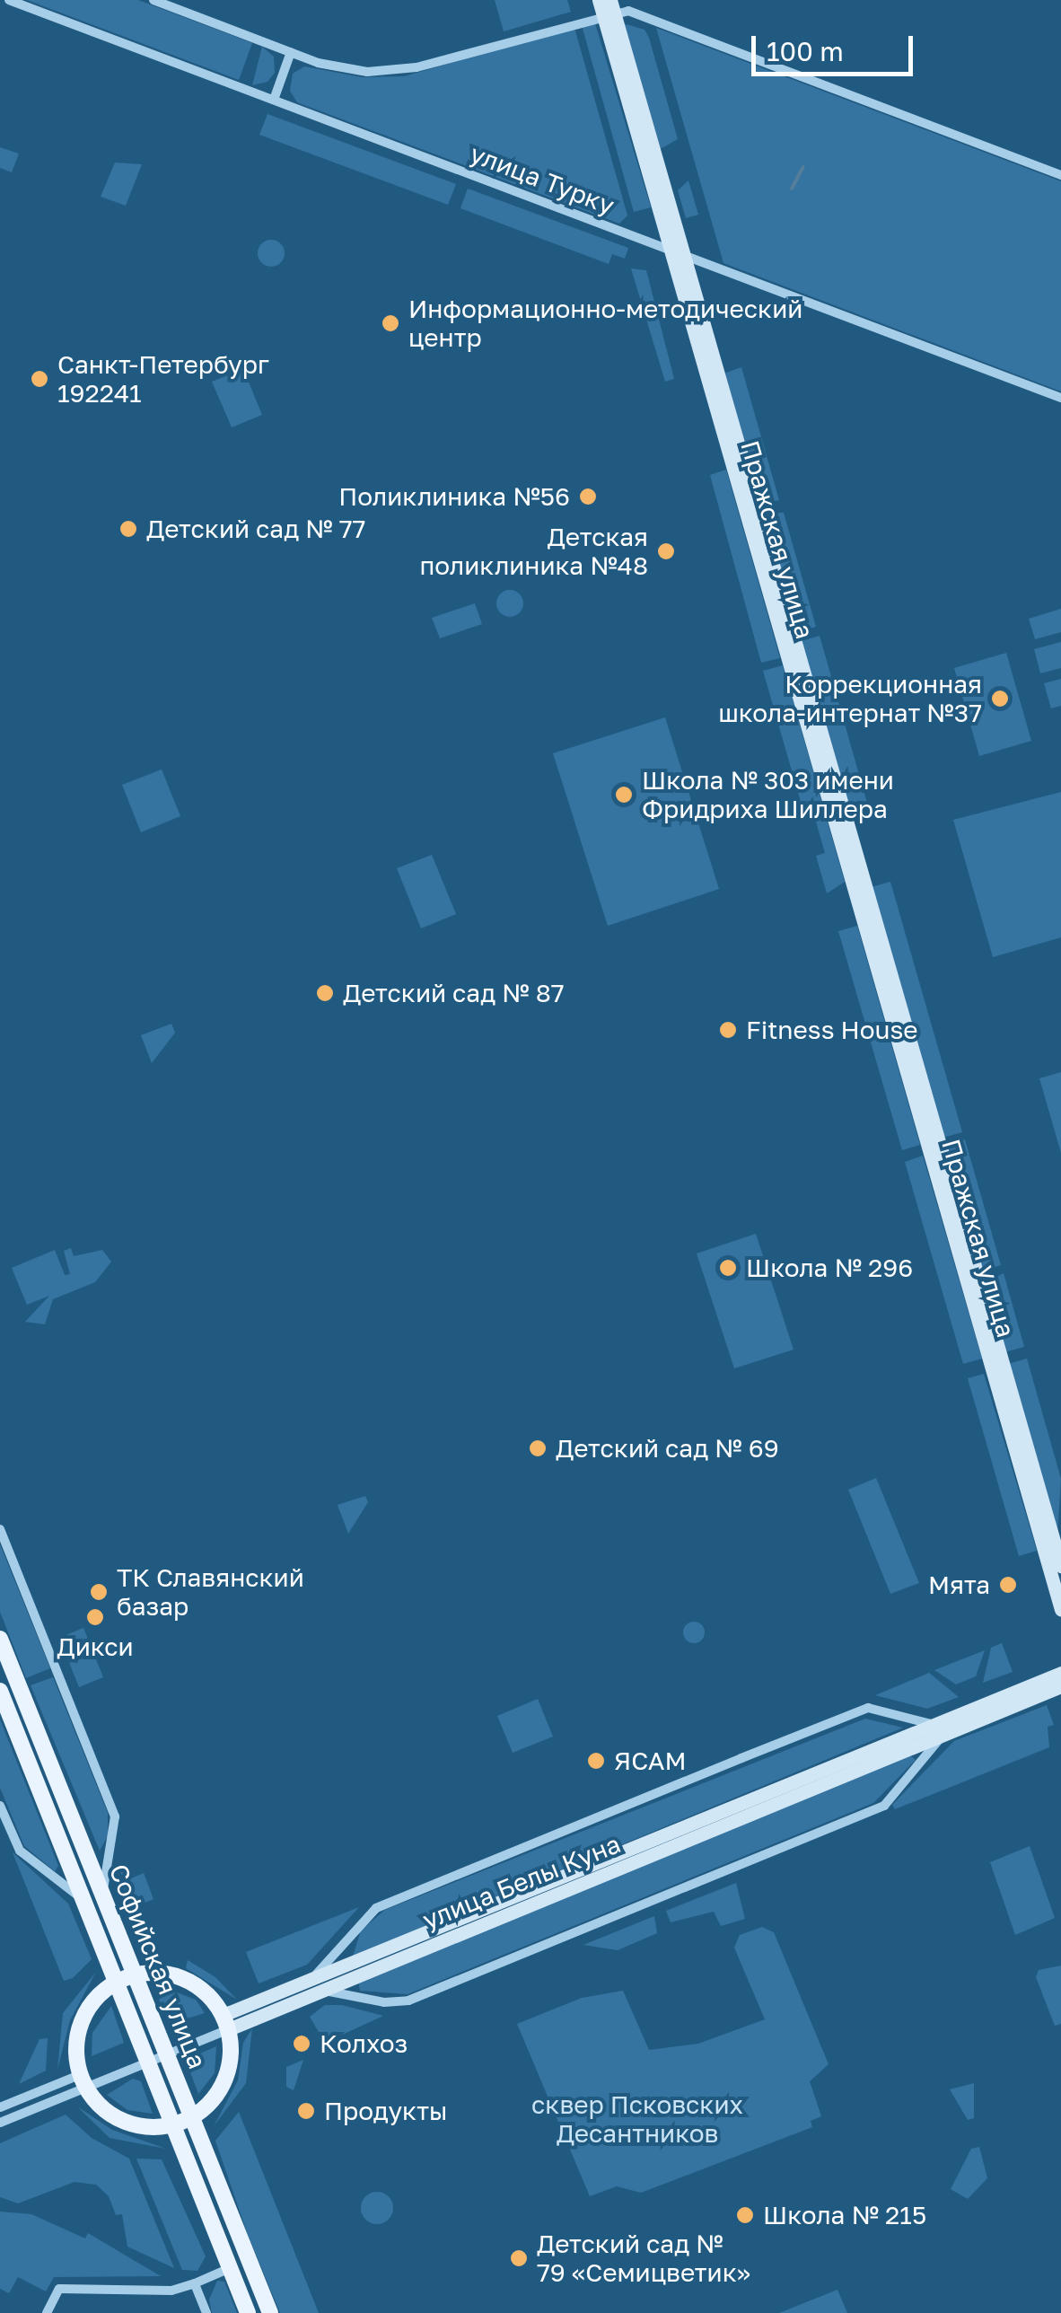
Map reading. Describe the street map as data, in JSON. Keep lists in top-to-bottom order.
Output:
{
  "streets": {
    "main road": ["Софийская улица"],
    "street": ["улица Турку", "Пражская улица", "улица Белы Куна"]
  },
  "crossings": [
    ["улица Турку", "Пражская улица"],
    ["улица Белы Куна", "Софийская улица"]
  ],
  "parks": ["сквер Псковских Десантников"],
  "places": [
    "Информационно-методический центр",
    "Санкт-Петербург 192241",
    "Поликлиника №56",
    "Детский сад № 77",
    "Детская поликлиника №48",
    "Коррекционная школа-интернат №37",
    "Школа № 303 имени Фридриха Шиллера",
    "Детский сад № 87",
    "Fitness House",
    "Школа № 296",
    "Детский сад № 69",
    "Мята",
    "ТК Славянский базар",
    "Дикси",
    "ЯСАМ",
    "Колхоз",
    "Продукты",
    "Школа № 215",
    "Детский сад № 79 «Семицветик»"
  ],
  "scale_bar": "100 m"
}
